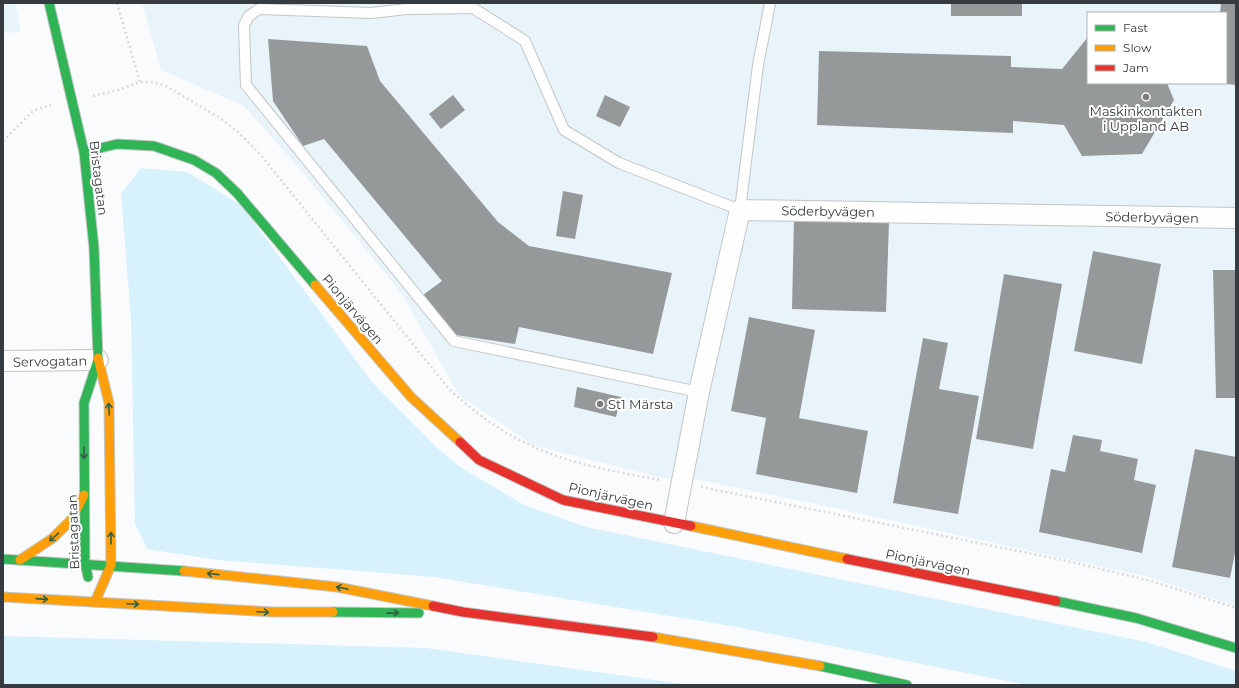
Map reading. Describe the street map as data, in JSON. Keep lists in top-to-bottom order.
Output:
{
  "streets": {
    "street": [
      "Bristagatan",
      "Söderbyvägen",
      "Pionjärvägen",
      "Servogatan"
    ]
  },
  "crossings": [
    ["Bristagatan", "Pionjärvägen"],
    ["Bristagatan", "Servogatan"]
  ],
  "places": ["Maskinkontakten i Uppland AB", "St1 Märsta"],
  "legend": ["Fast", "Slow", "Jam"]
}
